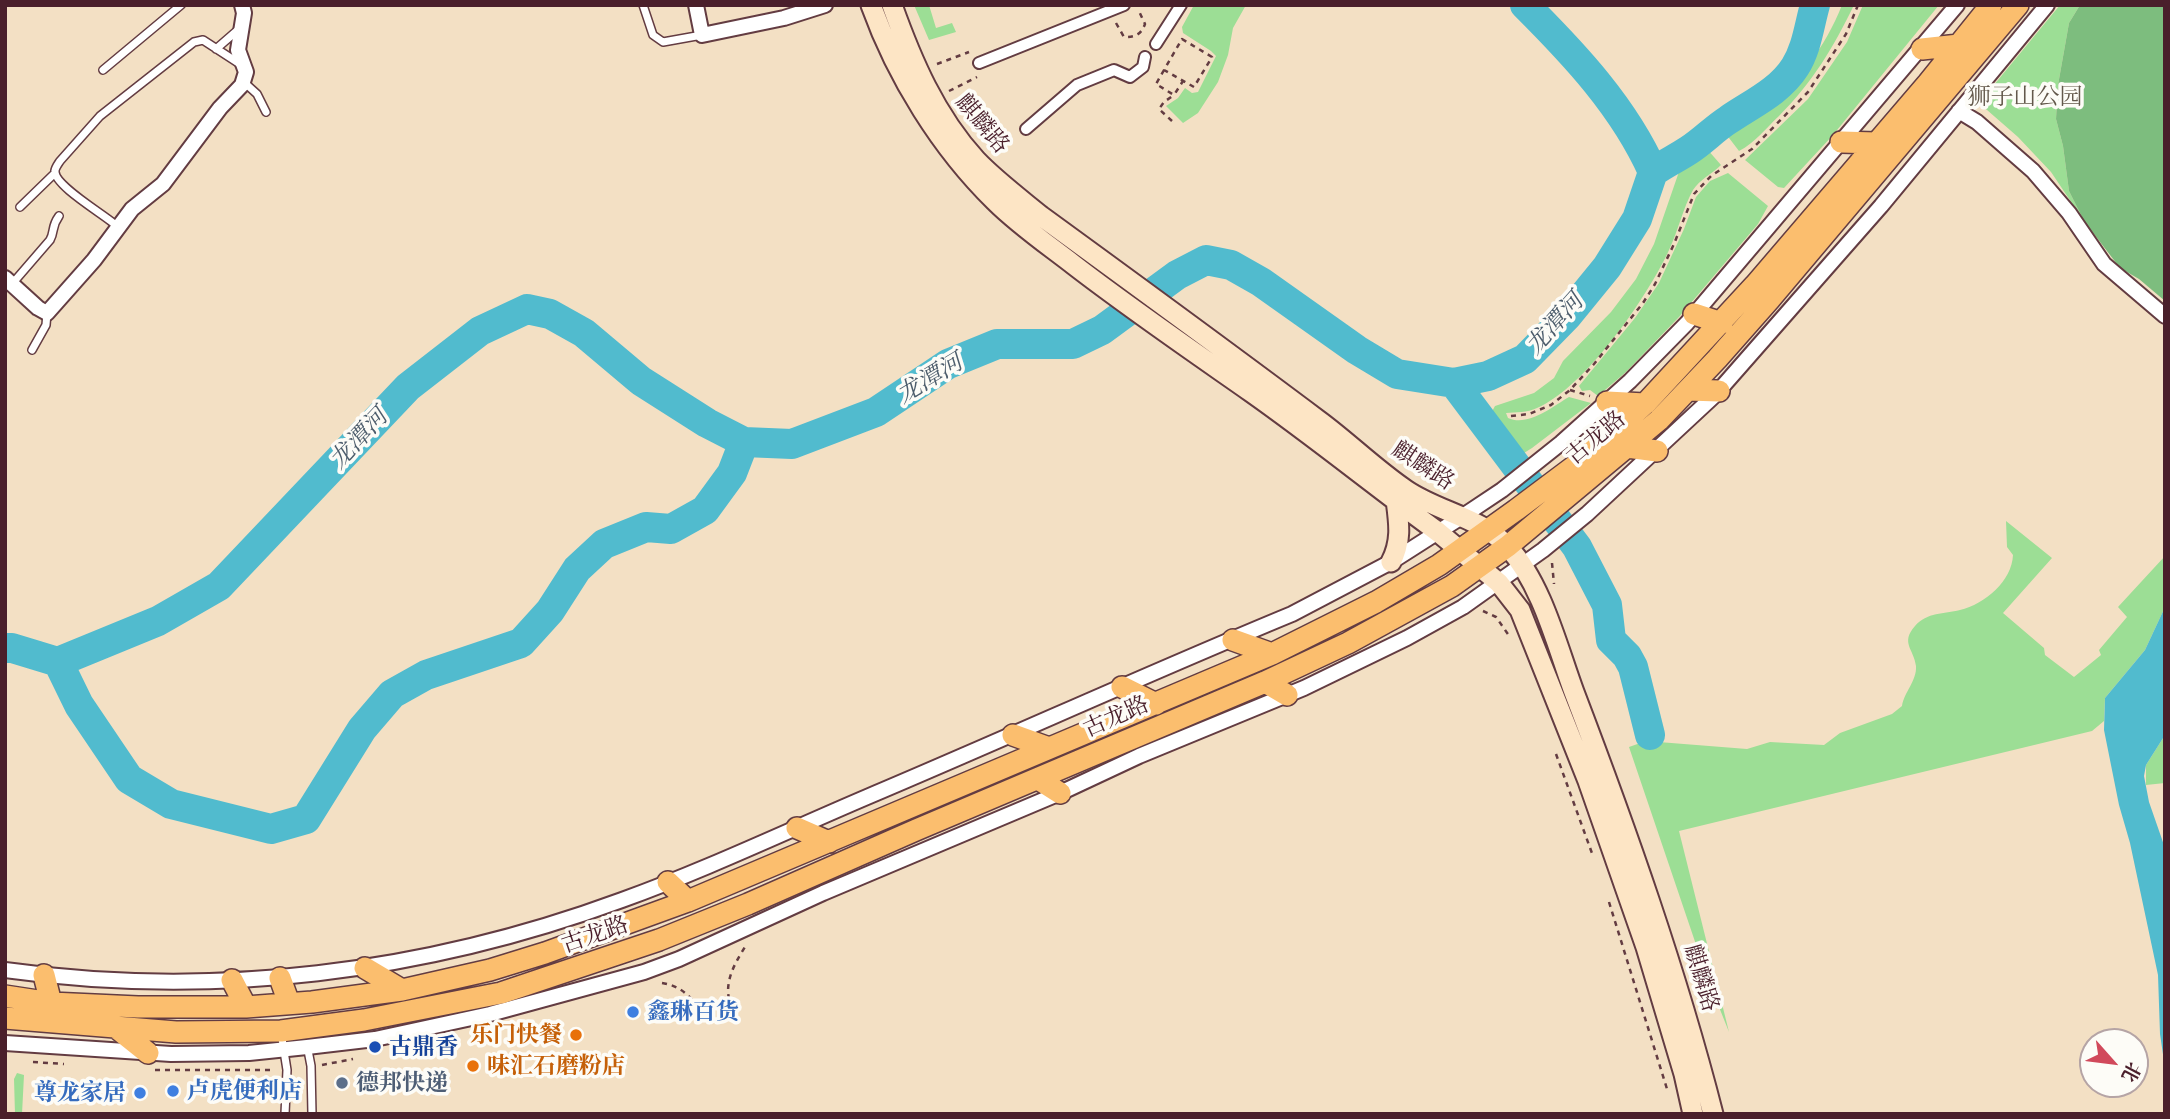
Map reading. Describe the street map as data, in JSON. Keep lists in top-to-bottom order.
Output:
{
  "streets": {
    "main road": ["麒麟路", "古龙路"]
  },
  "crossings": [
    ["麒麟路", "古龙路"]
  ],
  "water": ["龙潭河"],
  "parks": ["狮子山公园"],
  "places": [
    "鑫琳百货",
    "乐门快餐",
    "古鼎香",
    "味汇石磨粉店",
    "德邦快递",
    "卢虎便利店",
    "尊龙家居"
  ],
  "north": "bottom right"
}
